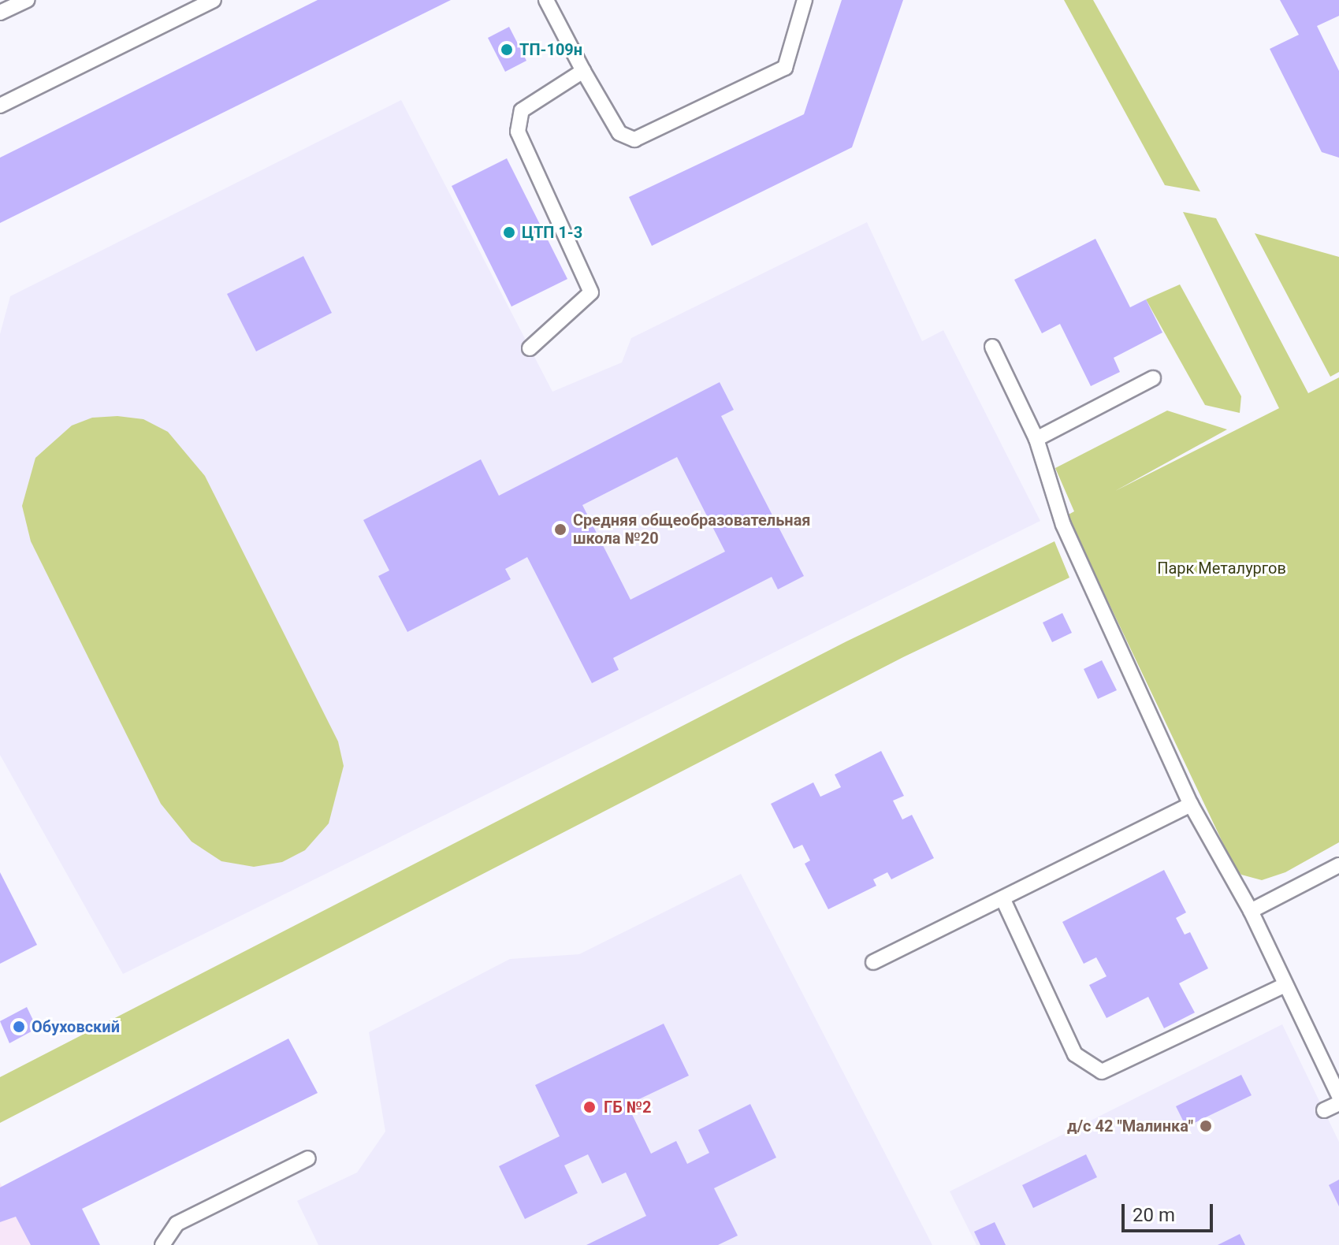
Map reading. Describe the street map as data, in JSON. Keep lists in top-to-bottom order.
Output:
{
  "parks": ["Парк Металургов"],
  "places": [
    "ТП-109н",
    "ЦТП 1-3",
    "Средняя общеобразовательная школа №20",
    "Обуховский",
    "ГБ №2",
    "д/с 42 \"Малинка\""
  ],
  "scale_bar": "20 m"
}
